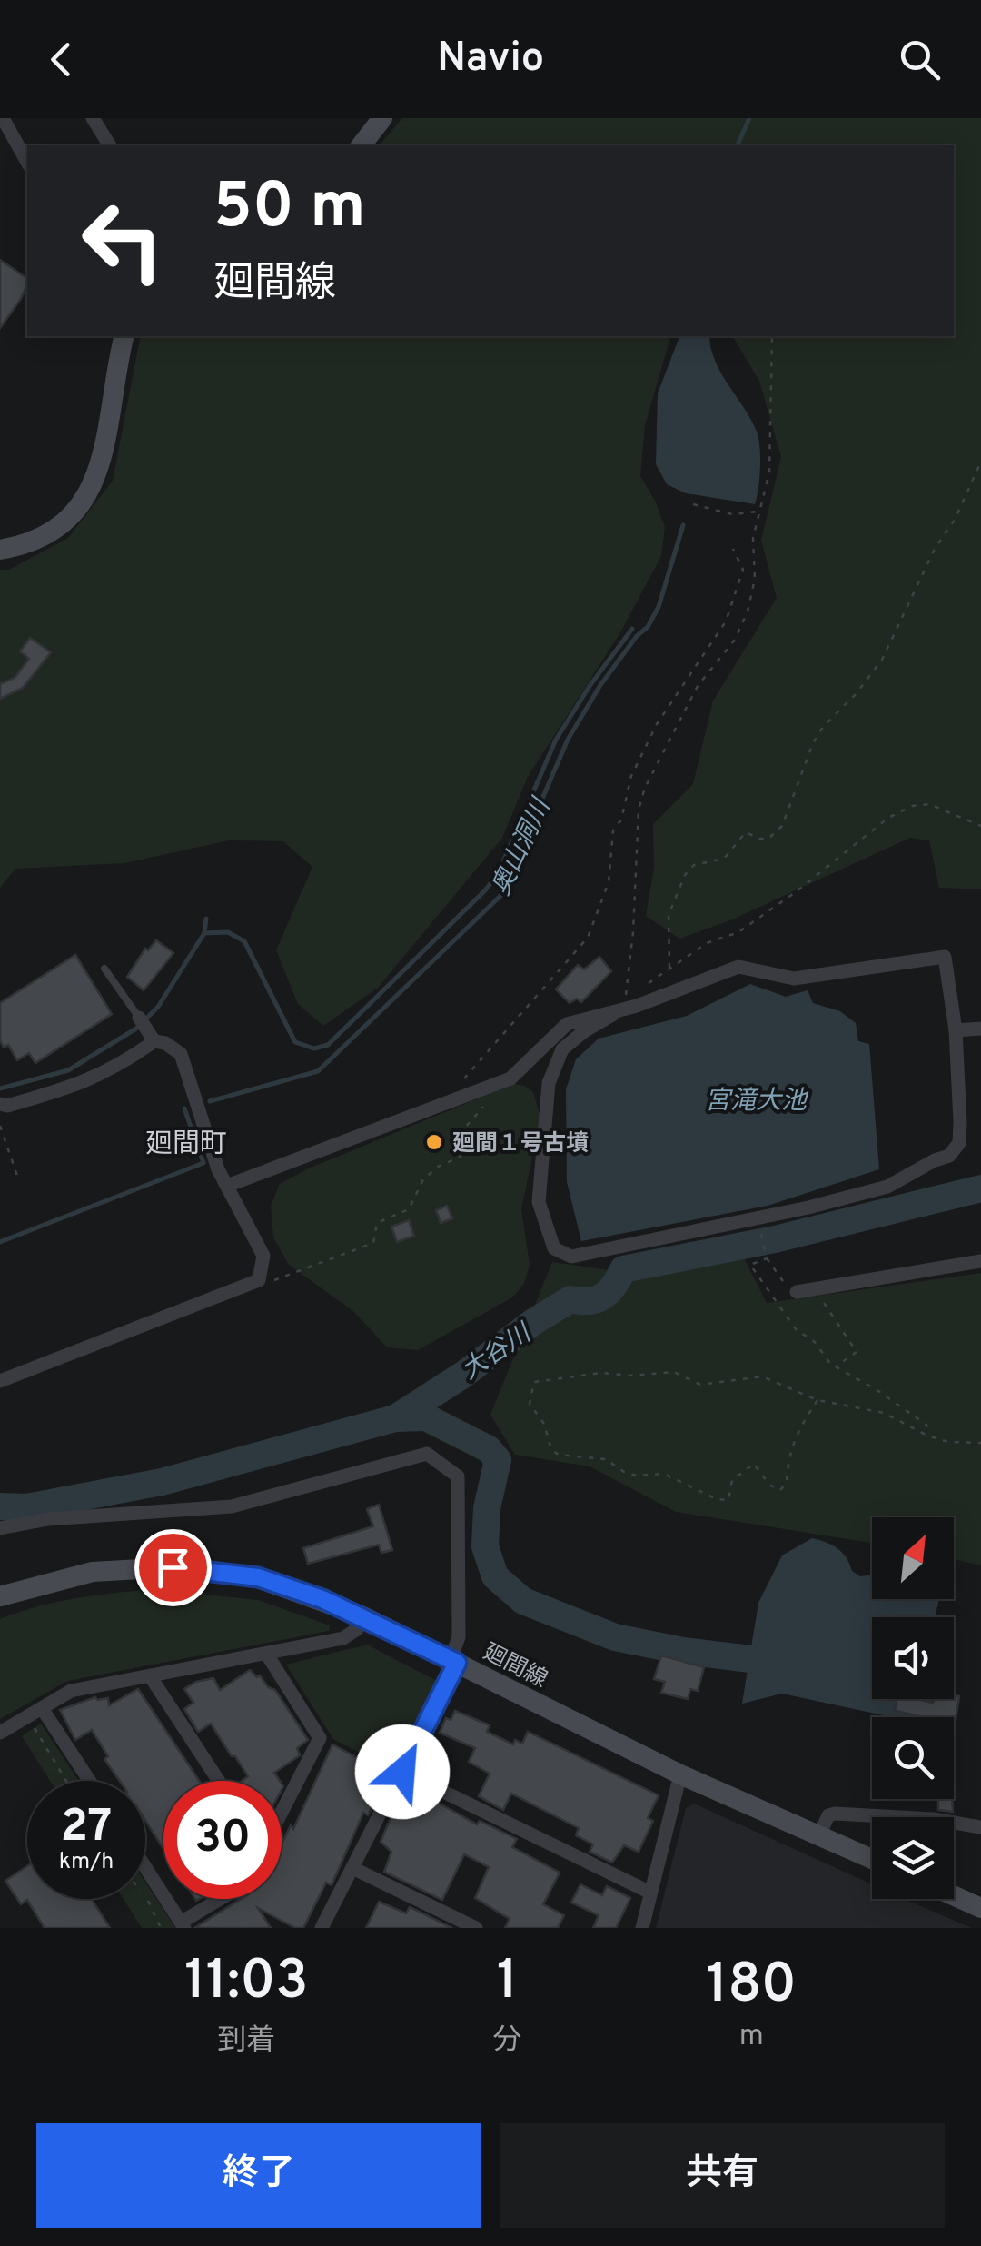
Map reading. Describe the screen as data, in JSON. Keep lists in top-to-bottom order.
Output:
{
  "streets": {
    "street": ["廻間線"]
  },
  "districts": ["廻間町"],
  "water": ["奥山洞川", "宮滝大池", "大谷川"],
  "places": ["廻間１号古墳"],
  "north": "top right",
  "page": {
    "header": "Navio",
    "turn": ["50 m", "廻間線"],
    "speed": "27 km/h",
    "limit": "30",
    "eta": [
      "11:03",
      "到着",
      "1",
      "分",
      "180",
      "m"
    ],
    "buttons": ["終了", "共有"]
  }
}
